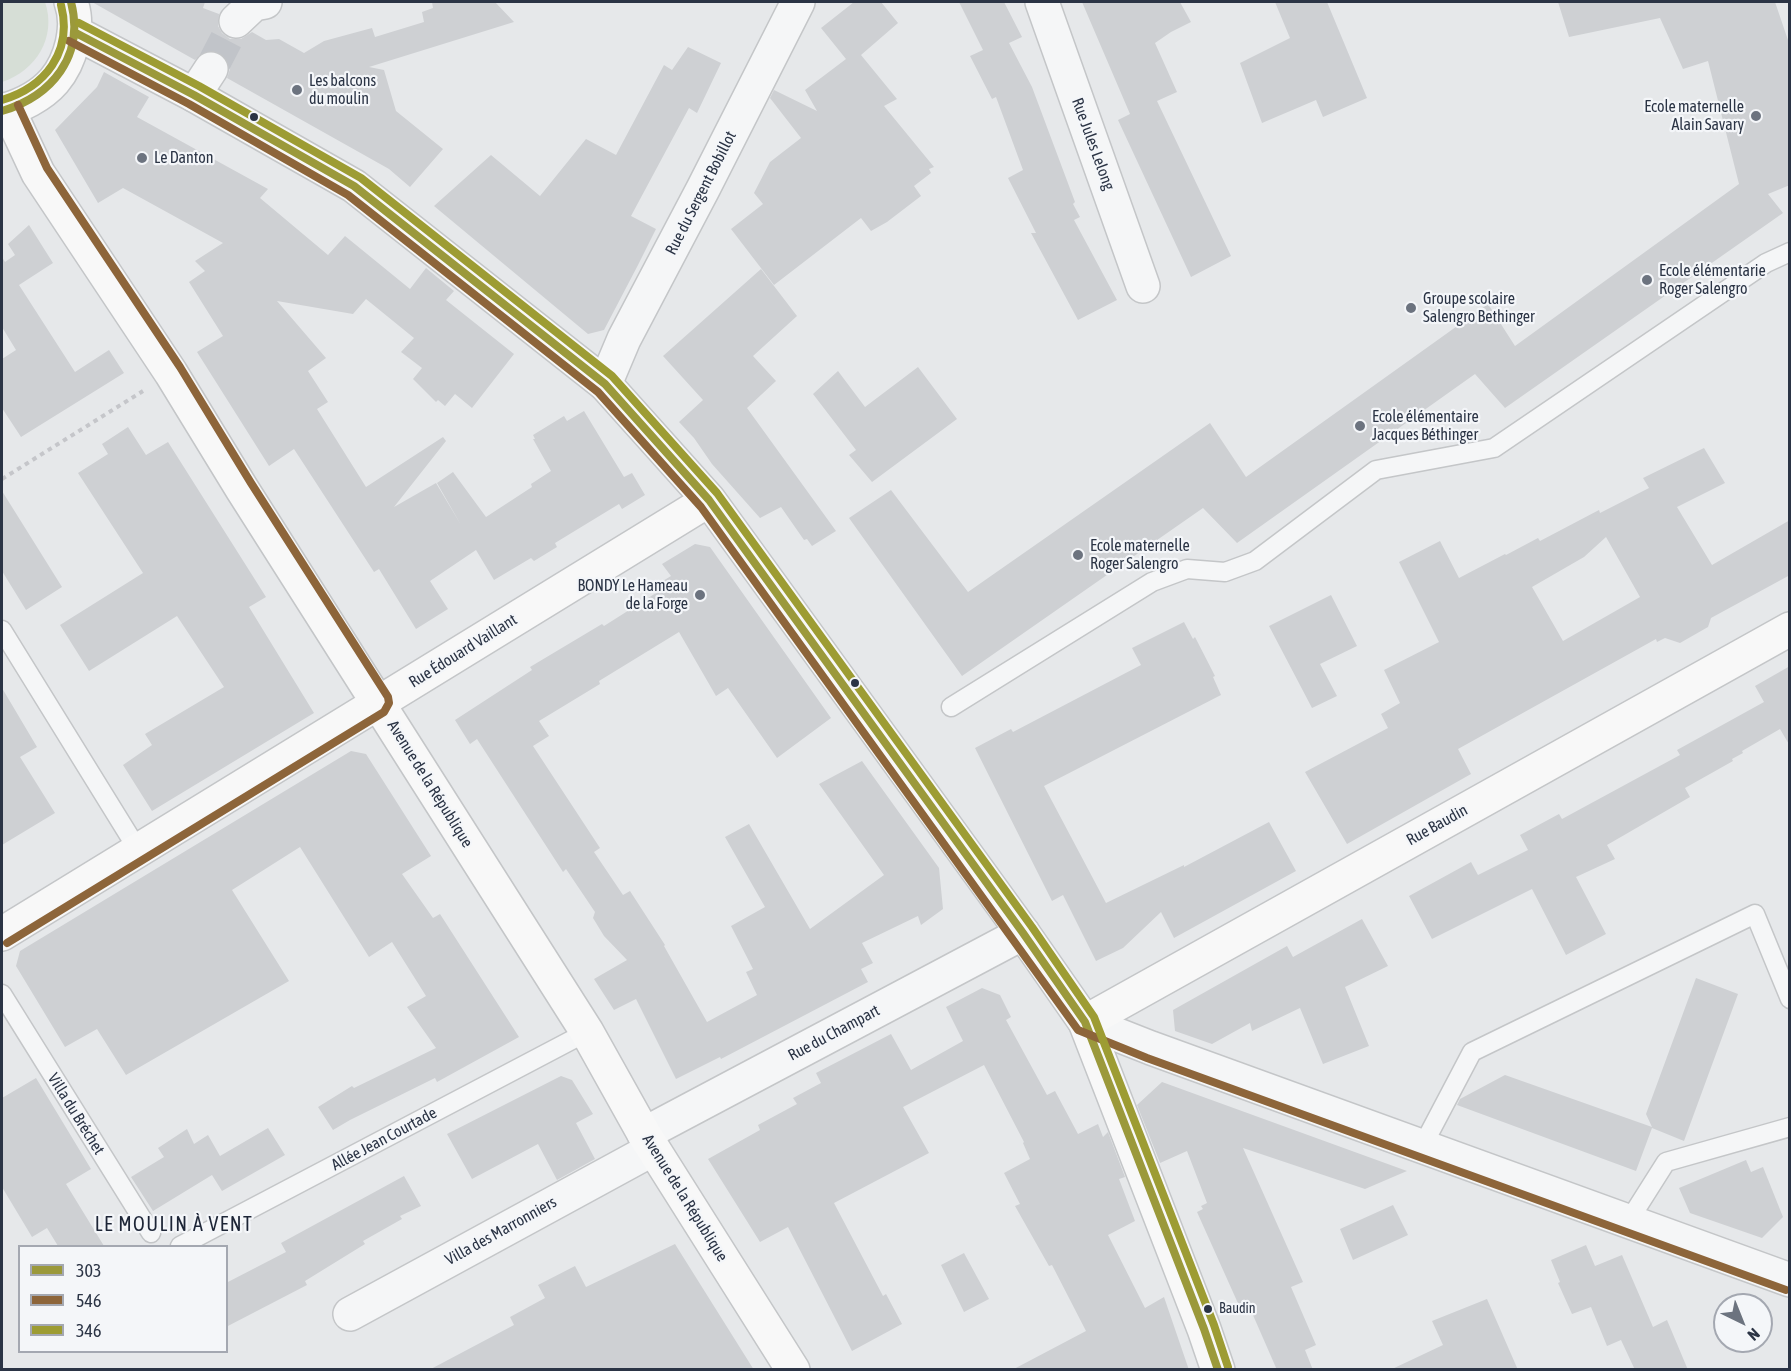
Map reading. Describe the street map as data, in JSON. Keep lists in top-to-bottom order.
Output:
{
  "streets": {
    "street": [
      "Rue Jules Lelong",
      "Rue du Sergent Bobillot",
      "Rue Édouard Vaillant",
      "Avenue de la République",
      "Rue Baudin",
      "Rue du Champart",
      "Villa des Marronniers"
    ],
    "lane": ["Villa du Bréchet", "Allée Jean Courtade"]
  },
  "crossings": [
    ["Rue Édouard Vaillant", "Avenue de la République"],
    ["Avenue de la République", "Rue du Champart"],
    ["Avenue de la République", "Allée Jean Courtade"],
    ["Avenue de la République", "Villa des Marronniers"],
    ["Rue du Champart", "Villa des Marronniers"]
  ],
  "districts": ["LE MOULIN À VENT"],
  "places": [
    "Les balcons du moulin",
    "Ecole maternelle Alain Savary",
    "Le Danton",
    "Ecole élémentarie Roger Salengro",
    "Groupe scolaire Salengro Bethinger",
    "Ecole élémentaire Jacques Béthinger",
    "Ecole maternelle Roger Salengro",
    "BONDY Le Hameau de la Forge",
    "Baudin"
  ],
  "lines": ["transit line 303", "transit line 346", "transit line 546"],
  "legend": ["303", "546", "346"],
  "north": "bottom right"
}
